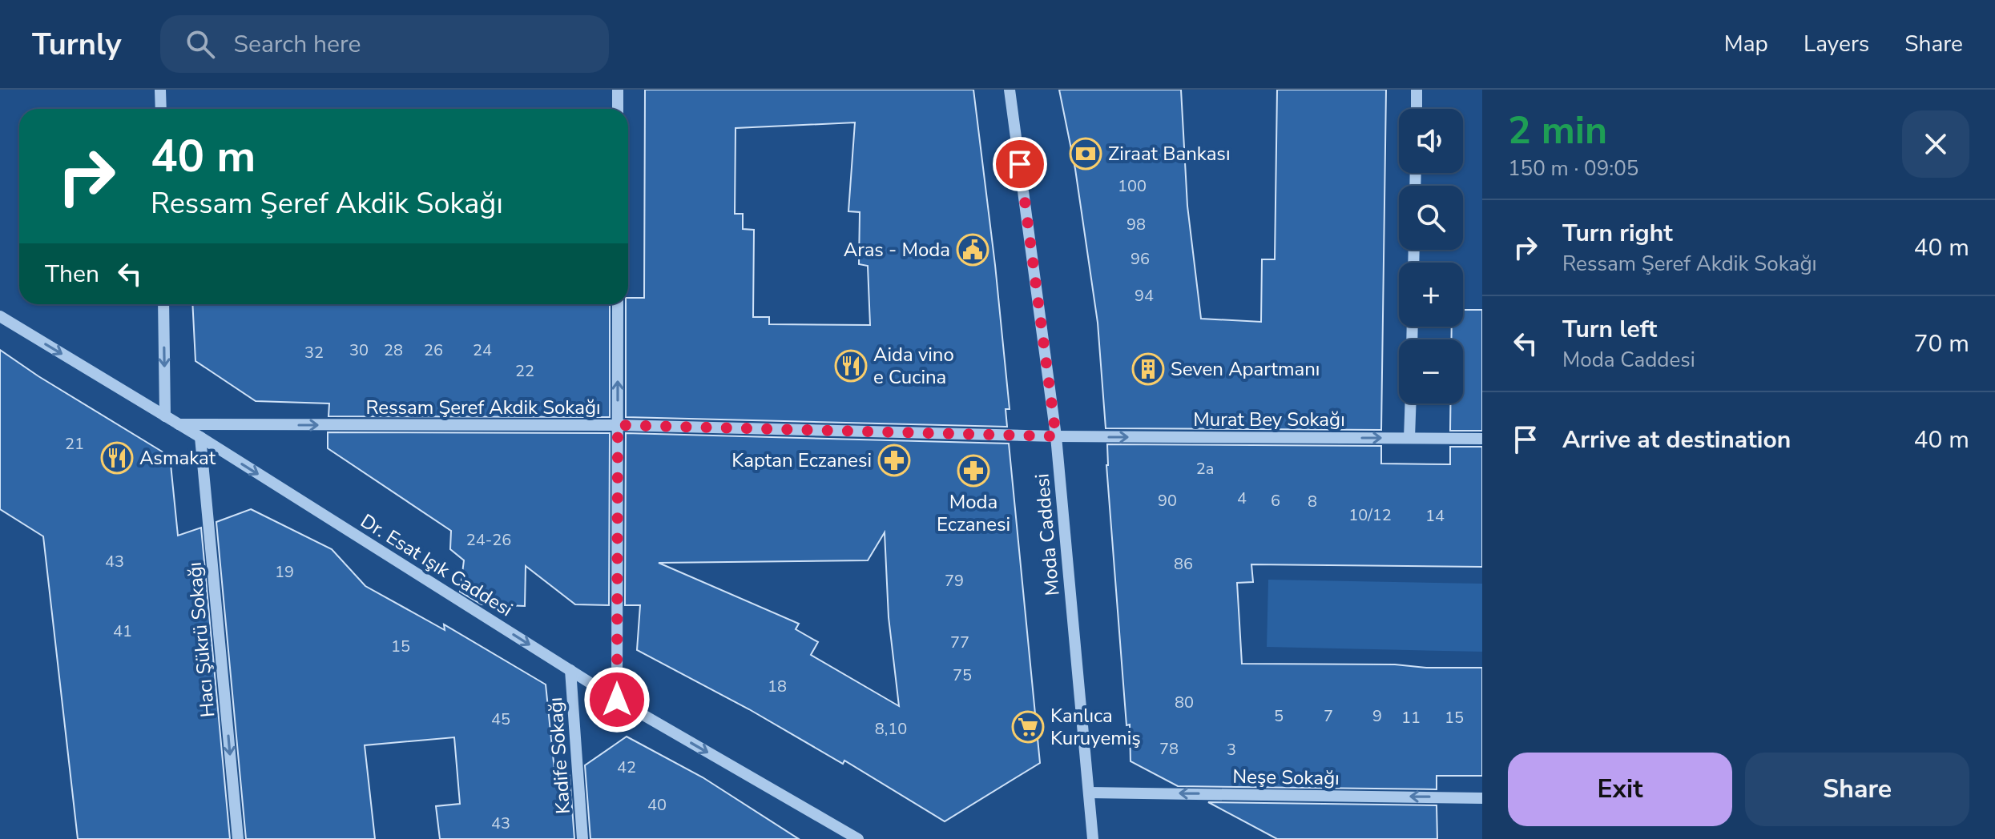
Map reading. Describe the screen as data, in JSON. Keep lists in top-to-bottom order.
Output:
{
  "streets": {
    "street": [
      "Ressam Şeref Akdik Sokağı",
      "Murat Bey Sokağı",
      "Moda Caddesi",
      "Dr. Esat Işık Caddesi",
      "Hacı Şükrü Sokağı",
      "Kadife Sokağı",
      "Neşe Sokağı"
    ]
  },
  "crossings": [
    ["Ressam Şeref Akdik Sokağı", "Murat Bey Sokağı"],
    ["Ressam Şeref Akdik Sokağı", "Moda Caddesi"],
    ["Ressam Şeref Akdik Sokağı", "Dr. Esat Işık Caddesi"],
    ["Murat Bey Sokağı", "Moda Caddesi"],
    ["Moda Caddesi", "Neşe Sokağı"],
    ["Dr. Esat Işık Caddesi", "Hacı Şükrü Sokağı"],
    ["Dr. Esat Işık Caddesi", "Kadife Sokağı"]
  ],
  "one_way": [
    "Ressam Şeref Akdik Sokağı",
    "Murat Bey Sokağı",
    "Dr. Esat Işık Caddesi",
    "Hacı Şükrü Sokağı",
    "Neşe Sokağı"
  ],
  "places": {
    "bank": ["Ziraat Bankası"],
    "public building": ["Aras - Moda"],
    "restaurant": ["Aida vino e Cucina", "Asmakat"],
    "building": ["Seven Apartmanı"],
    "pharmacy": ["Kaptan Eczanesi", "Moda Eczanesi"],
    "supermarket": ["Kanlıca Kuruyemiş"]
  },
  "house_numbers": [
    "100",
    "98",
    "96",
    "94",
    "30",
    "28",
    "26",
    "24",
    "32",
    "22",
    "21",
    "2a",
    "4",
    "90",
    "6",
    "8",
    "10/12",
    "14",
    "24-26",
    "43",
    "86",
    "19",
    "79",
    "41",
    "77",
    "15",
    "75",
    "18",
    "80",
    "5",
    "7",
    "9",
    "11",
    "15",
    "45",
    "8,10",
    "78",
    "3",
    "42",
    "40",
    "43"
  ],
  "page": {
    "header": "Turnly",
    "search": "Search here",
    "nav": ["Map", "Layers", "Share"],
    "heading": ["2 min", "150 m · 09:05"],
    "map_buttons": ["+", "−"],
    "turn": ["40 m", "Ressam Şeref Akdik Sokağı"],
    "list": [
      {
        "name": "Turn right",
        "note": "Ressam Şeref Akdik Sokağı",
        "value": "40 m"
      },
      {
        "name": "Turn left",
        "note": "Moda Caddesi",
        "value": "70 m"
      },
      {
        "name": "Arrive at destination",
        "value": "40 m"
      }
    ],
    "then": "Then",
    "buttons": ["Exit", "Share"]
  }
}
